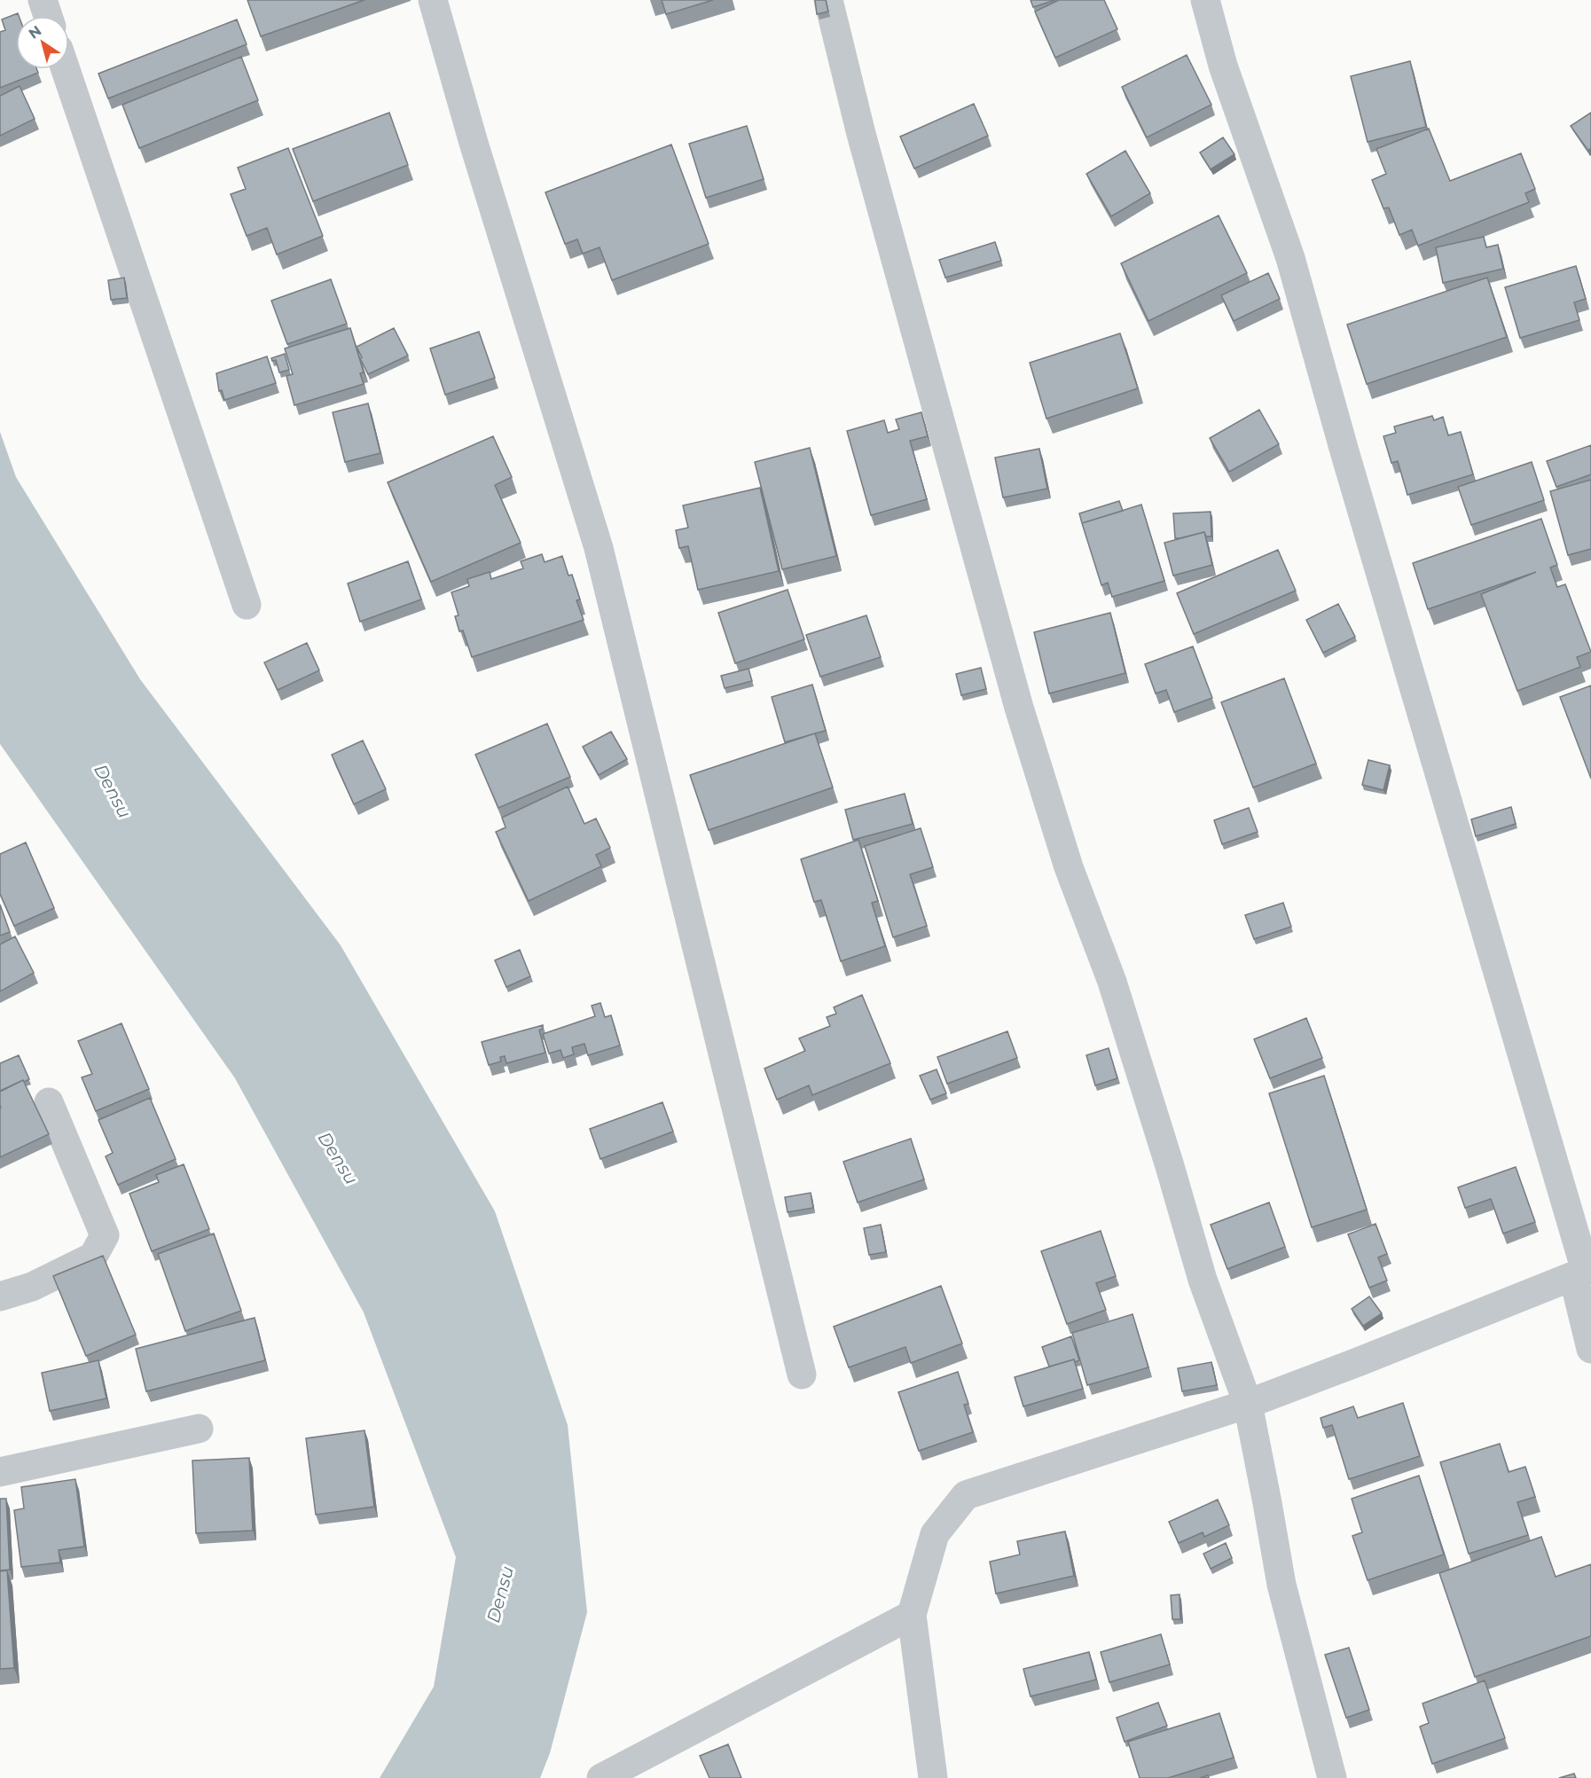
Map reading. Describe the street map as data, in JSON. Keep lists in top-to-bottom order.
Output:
{
  "water": ["Densu"],
  "north": "top left"
}
